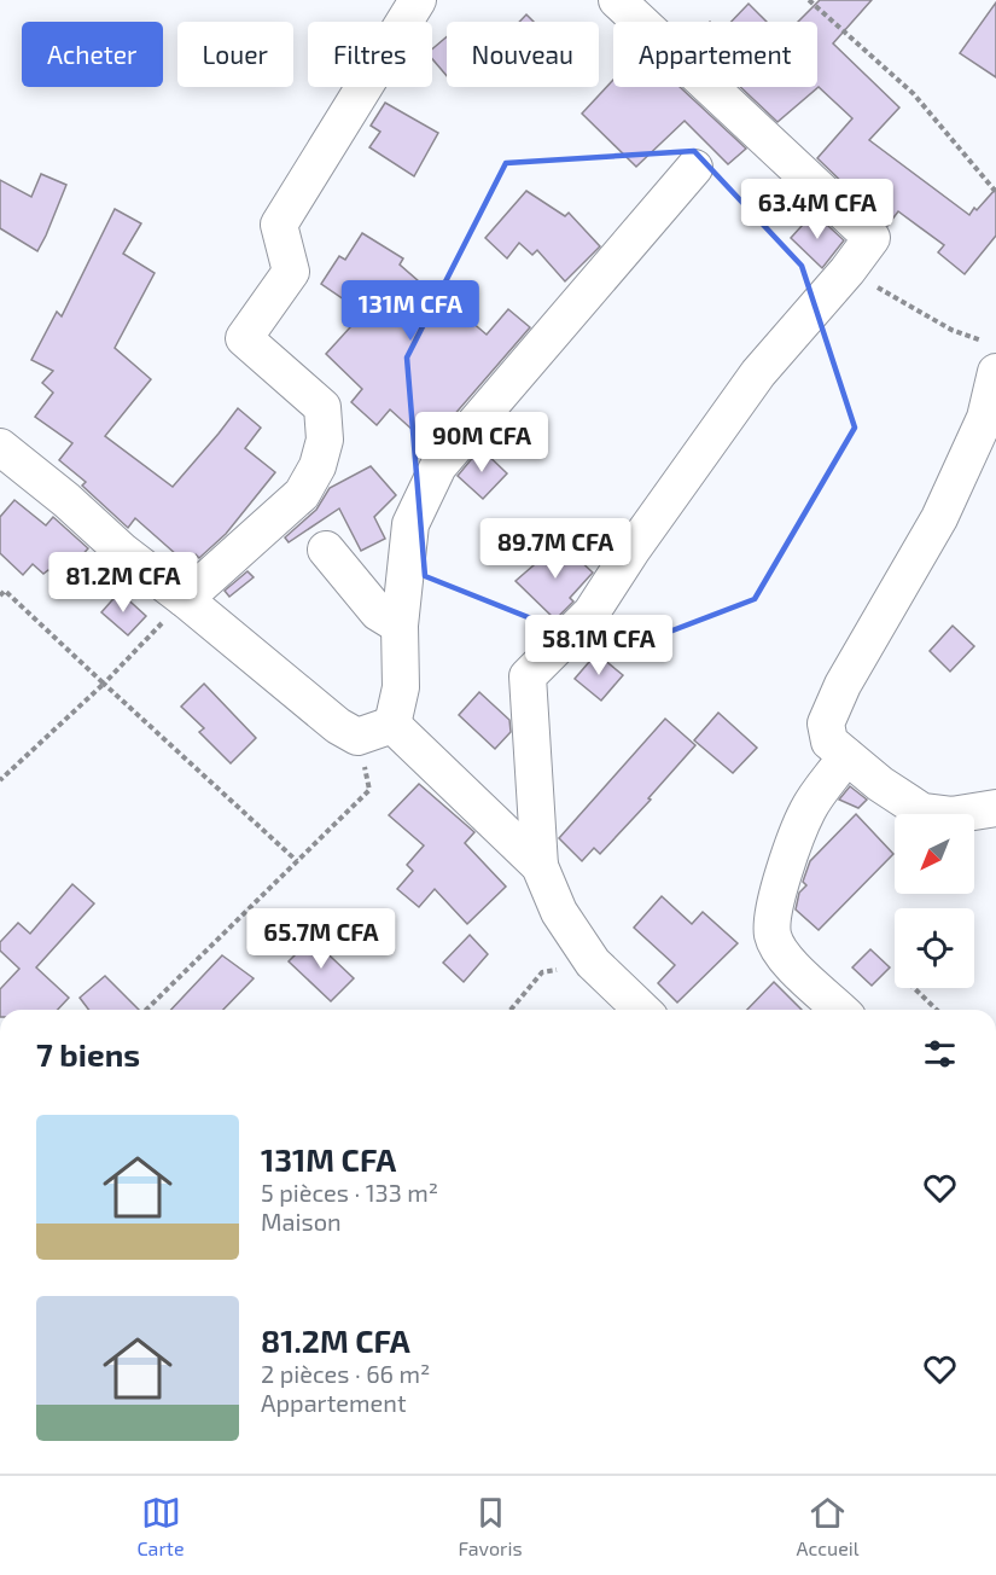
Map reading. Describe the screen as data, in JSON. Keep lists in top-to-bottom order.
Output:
{
  "north": "bottom left",
  "page": {
    "chip": [
      "Acheter",
      "Louer",
      "Filtres",
      "Nouveau",
      "Appartement"
    ],
    "price": [
      "63.4M CFA",
      "131M CFA",
      "90M CFA",
      "89.7M CFA",
      "81.2M CFA",
      "58.1M CFA",
      "65.7M CFA"
    ],
    "heading": "7 biens",
    "list": [
      {
        "name": "131M CFA",
        "note": "5 pièces · 133 m² · Maison"
      },
      {
        "name": "81.2M CFA",
        "note": "2 pièces · 66 m² · Appartement"
      }
    ],
    "tabs": ["Carte", "Favoris", "Accueil"]
  }
}
